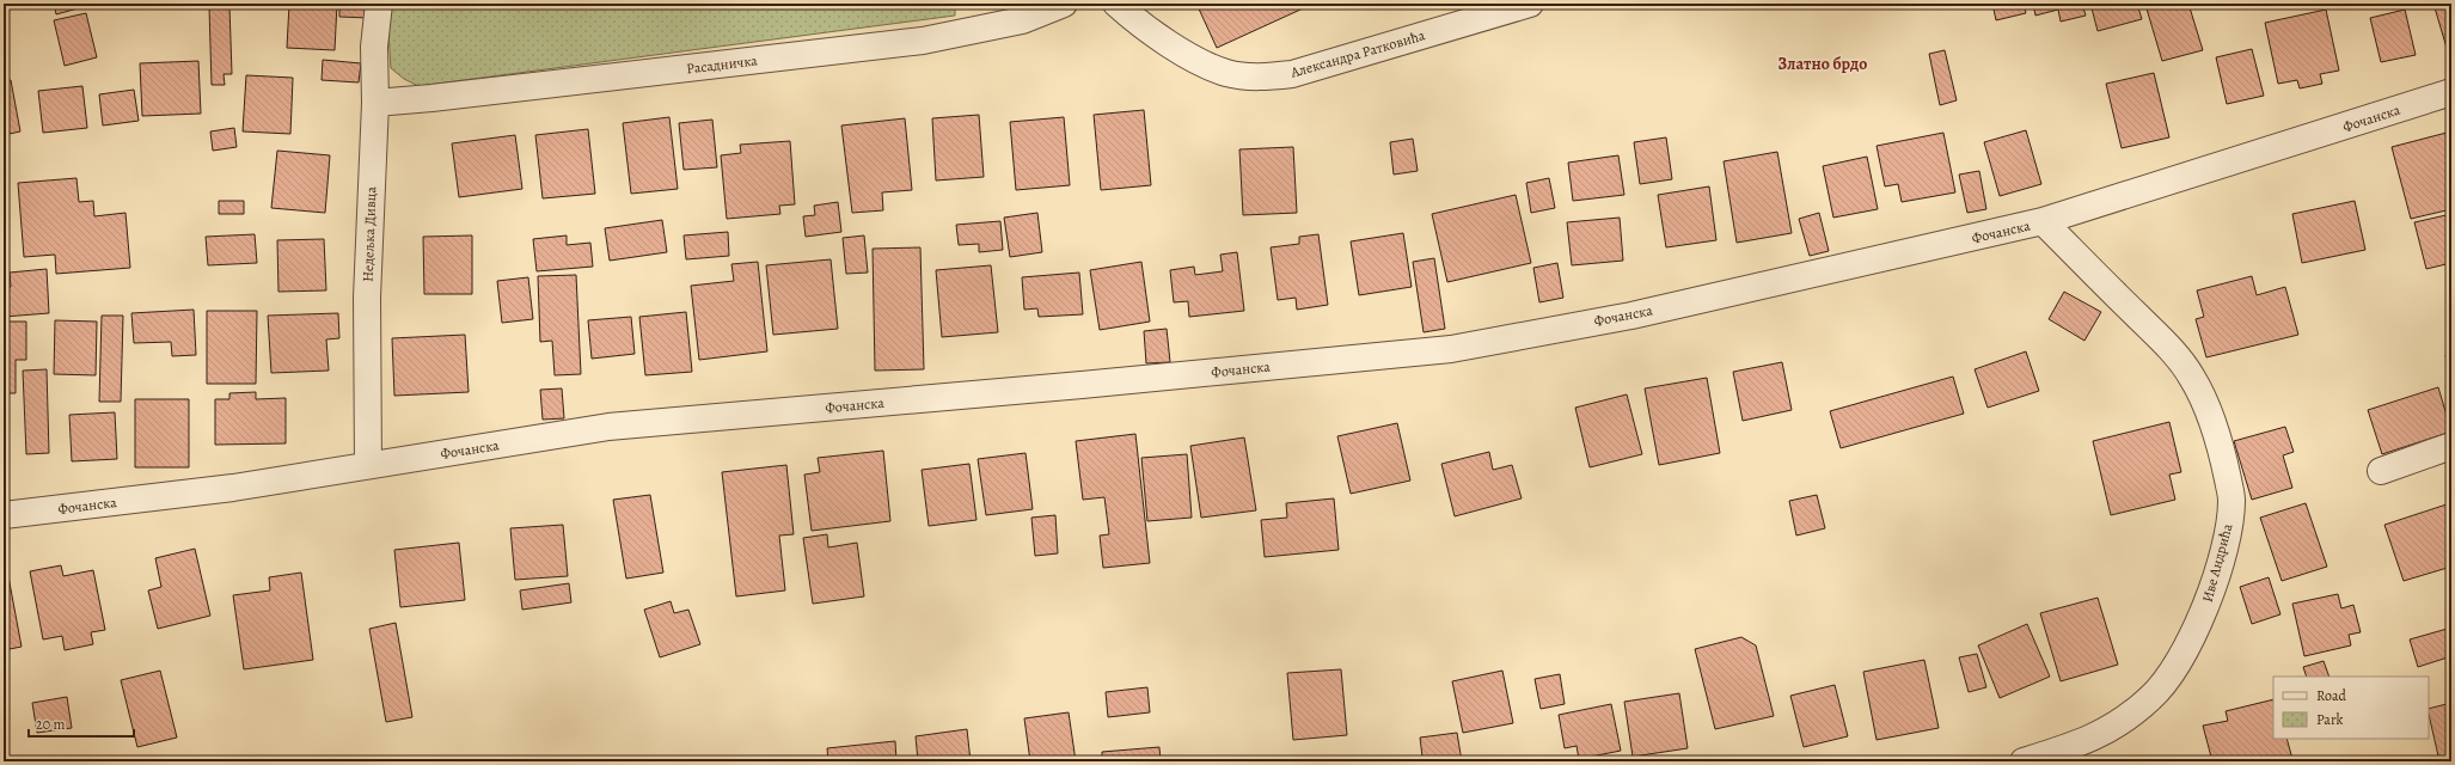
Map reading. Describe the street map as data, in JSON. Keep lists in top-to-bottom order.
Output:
{
  "streets": {
    "street": [
      "Александра Ратковића",
      "Расадничка",
      "Фочанска",
      "Недељка Дивца",
      "Иве Андрића"
    ]
  },
  "crossings": [
    ["Расадничка", "Недељка Дивца"],
    ["Фочанска", "Недељка Дивца"],
    ["Фочанска", "Иве Андрића"]
  ],
  "districts": ["Златно брдо"],
  "legend": ["Road", "Park"],
  "scale_bar": "20 m"
}
